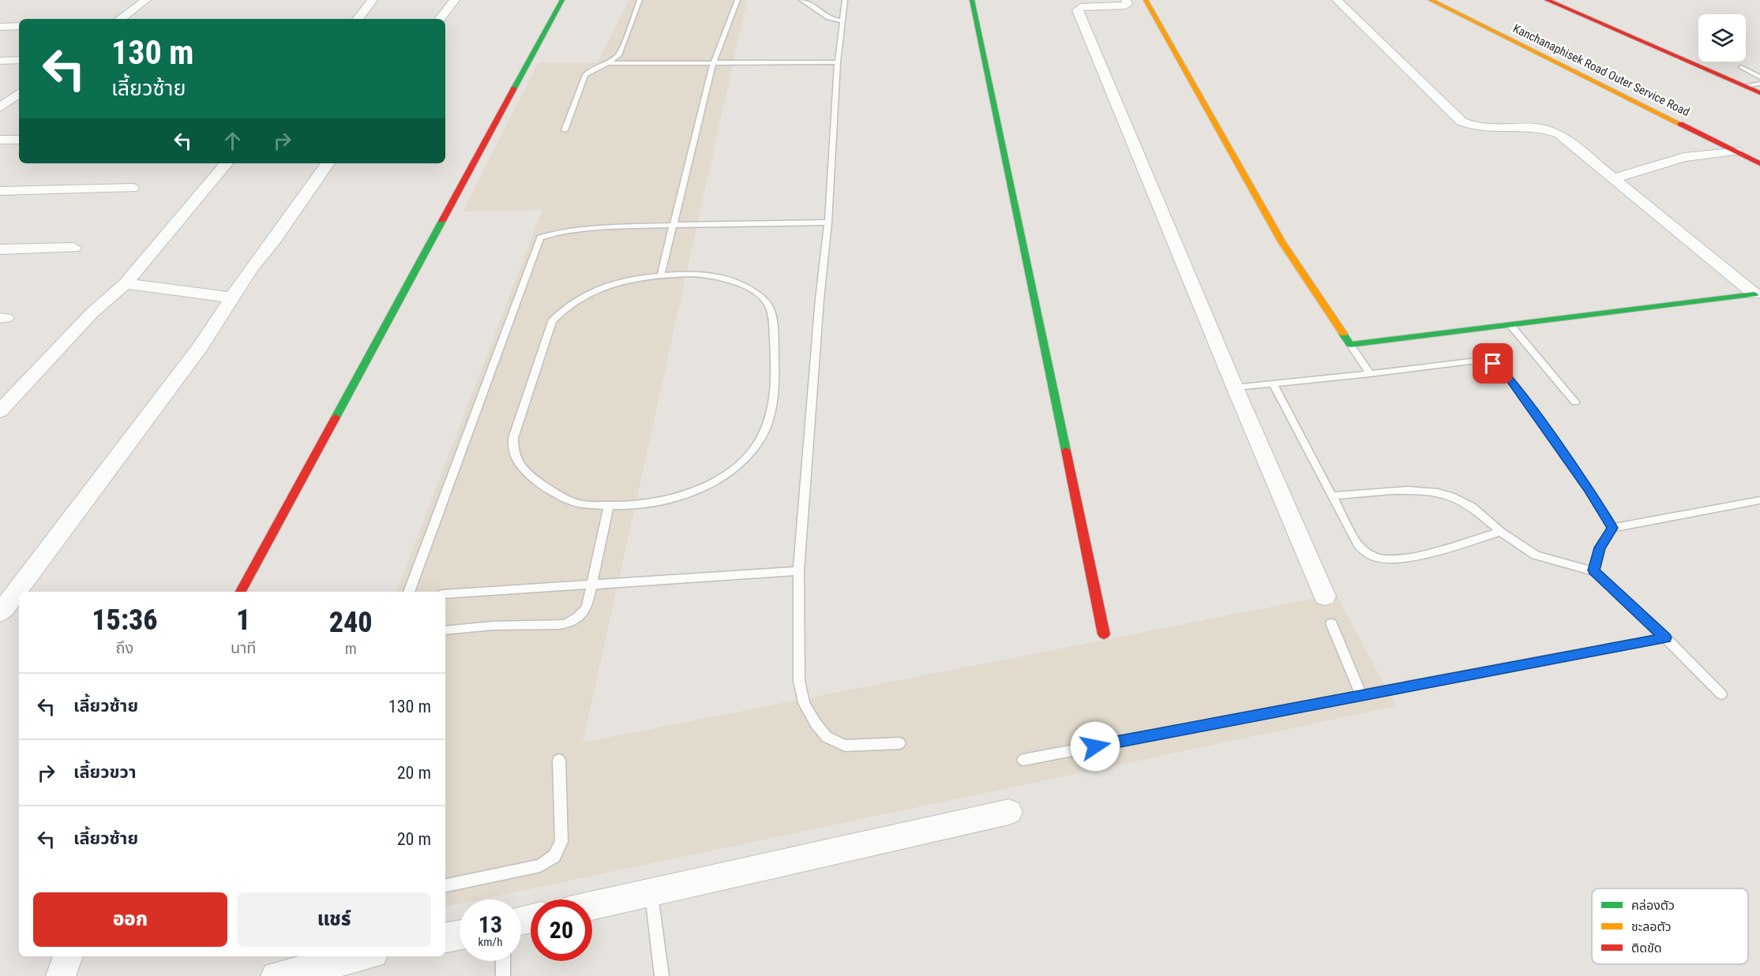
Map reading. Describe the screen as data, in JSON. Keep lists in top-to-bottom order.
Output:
{
  "streets": {
    "street": ["Kanchanaphisek Road Outer Service Road"]
  },
  "legend": ["คล่องตัว", "ชะลอตัว", "ติดขัด"],
  "page": {
    "turn": ["130 m", "เลี้ยวซ้าย"],
    "eta": [
      "15:36",
      "ถึง",
      "1",
      "นาที",
      "240",
      "m"
    ],
    "list": [
      {
        "name": "เลี้ยวซ้าย",
        "value": "130 m"
      },
      {
        "name": "เลี้ยวขวา",
        "value": "20 m"
      },
      {
        "name": "เลี้ยวซ้าย",
        "value": "20 m"
      }
    ],
    "buttons": ["ออก", "แชร์"],
    "speed": "13 km/h",
    "limit": "20"
  }
}
